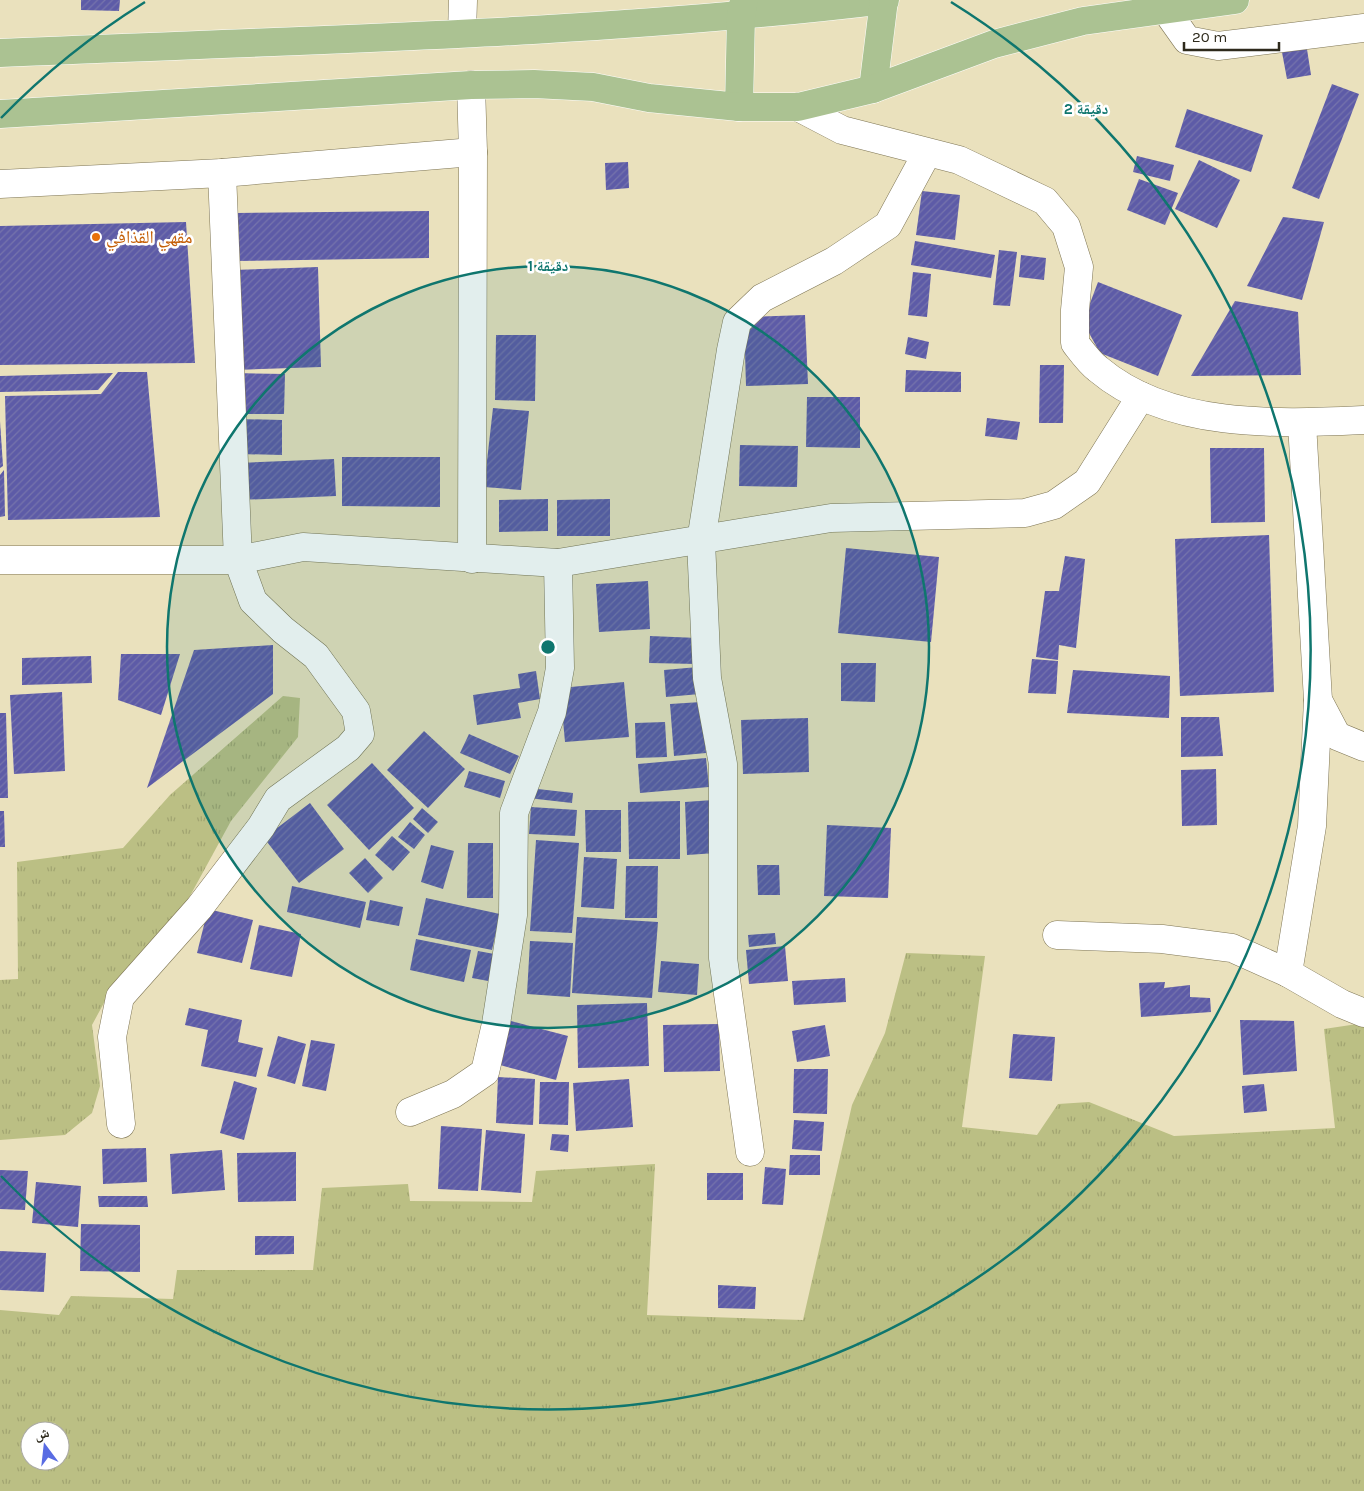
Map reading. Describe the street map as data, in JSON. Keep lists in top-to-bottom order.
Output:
{
  "places": ["مقهي القذافي"],
  "scale_bar": "20 m",
  "north": "top",
  "rings": ["2 دقيقة", "1 دقيقة"]
}
